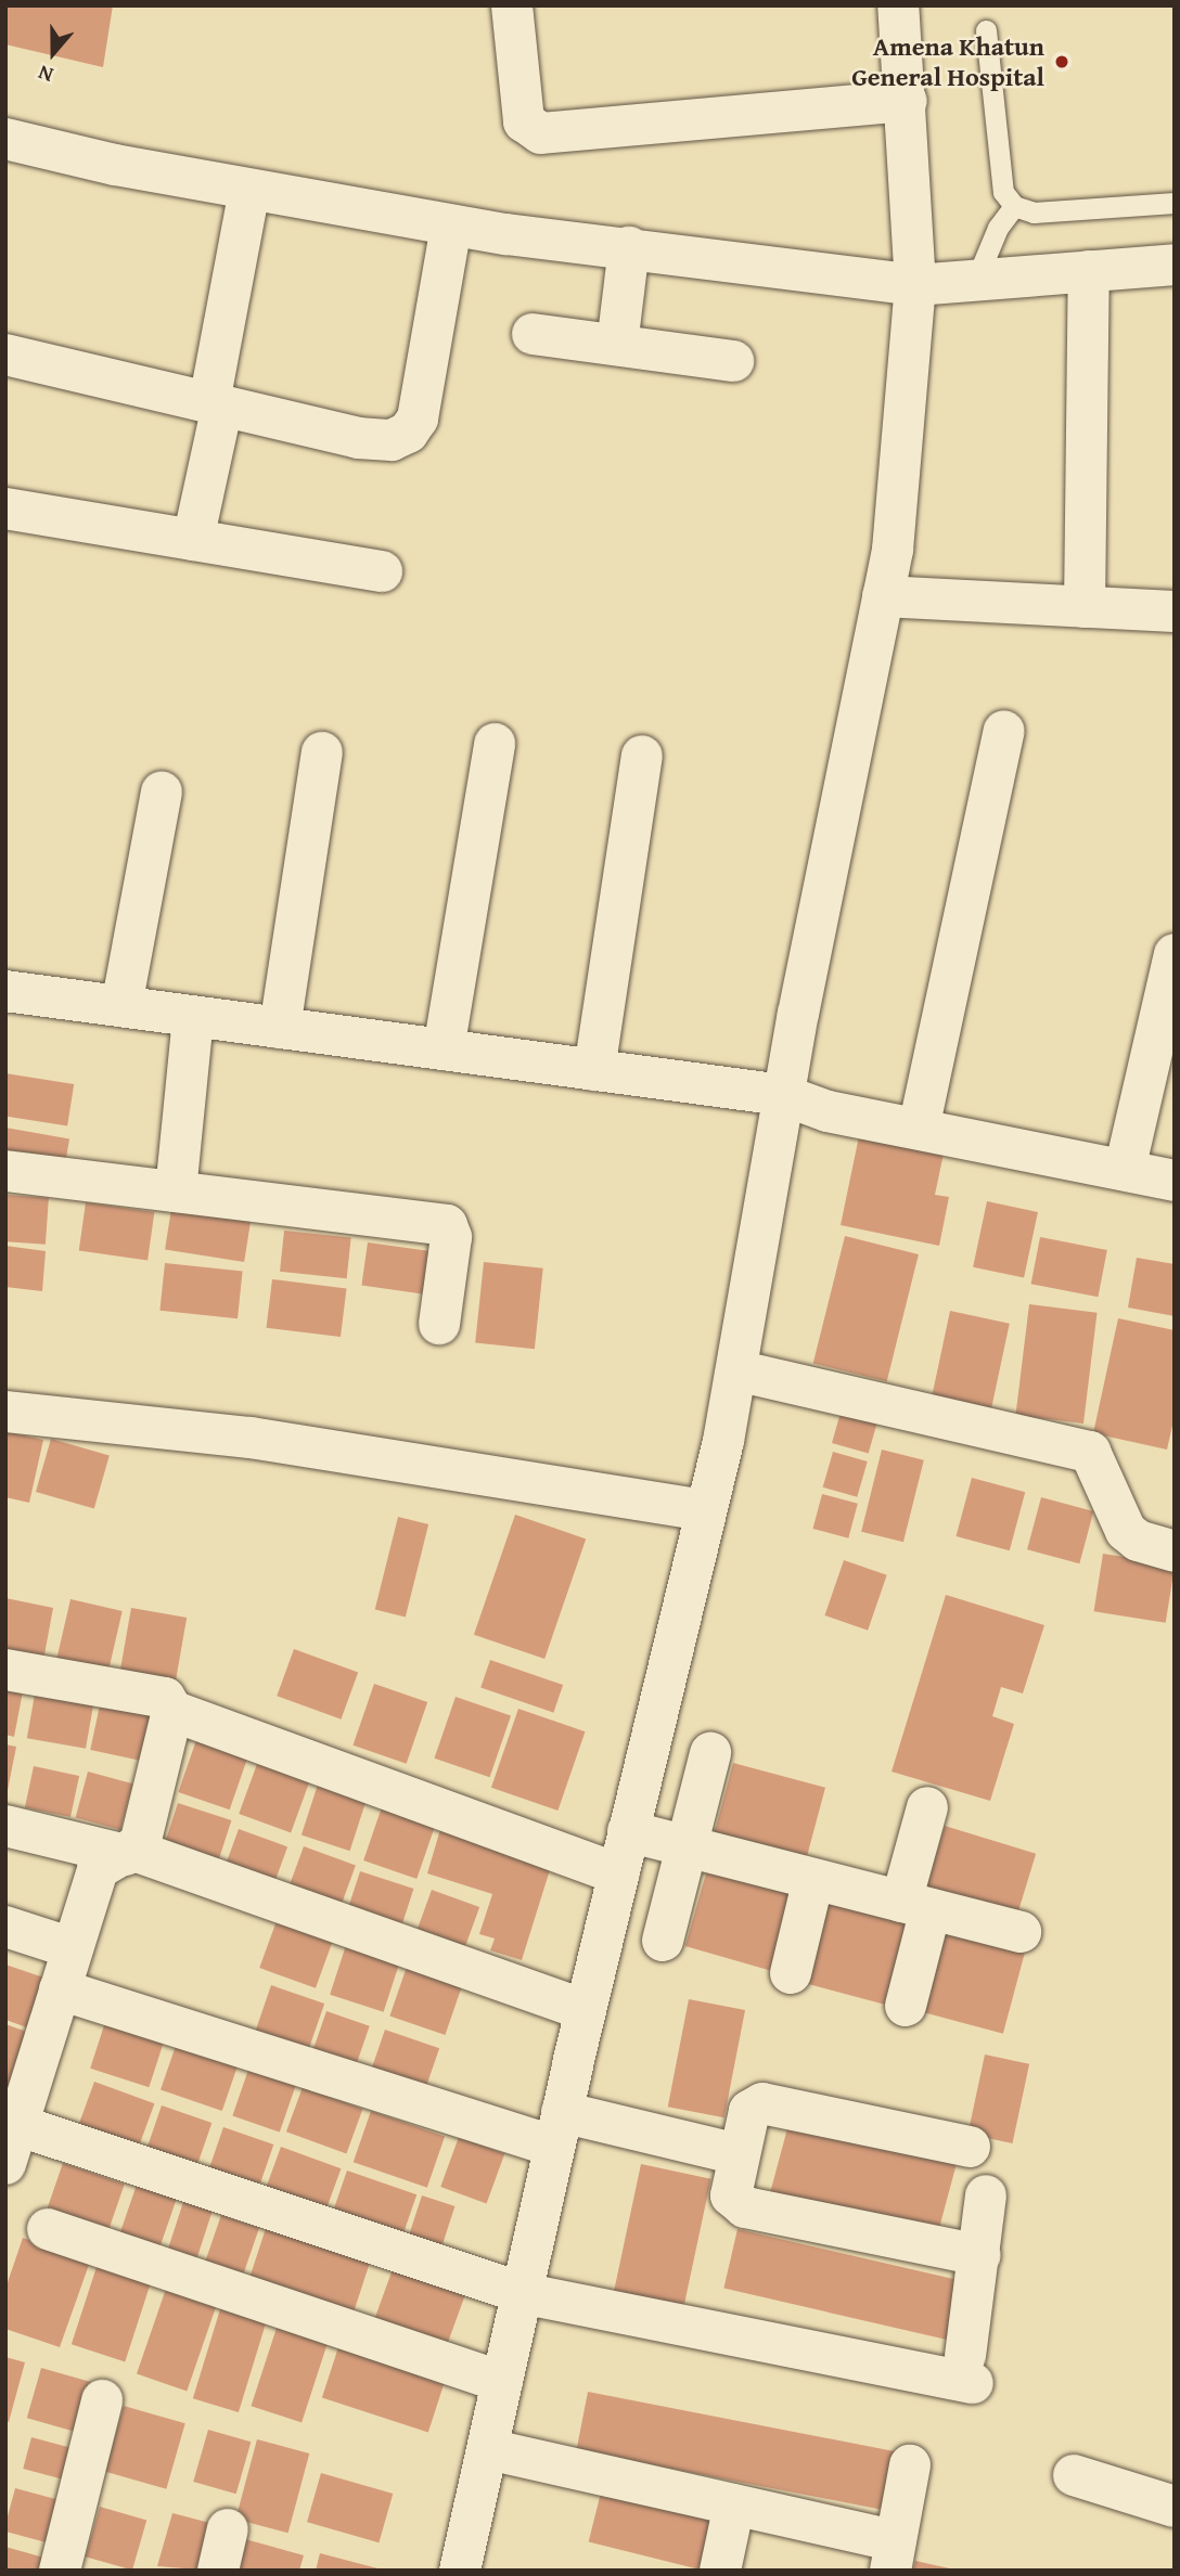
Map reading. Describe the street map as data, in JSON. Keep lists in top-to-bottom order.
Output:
{
  "places": ["Amena Khatun General Hospital"],
  "north": "bottom"
}
